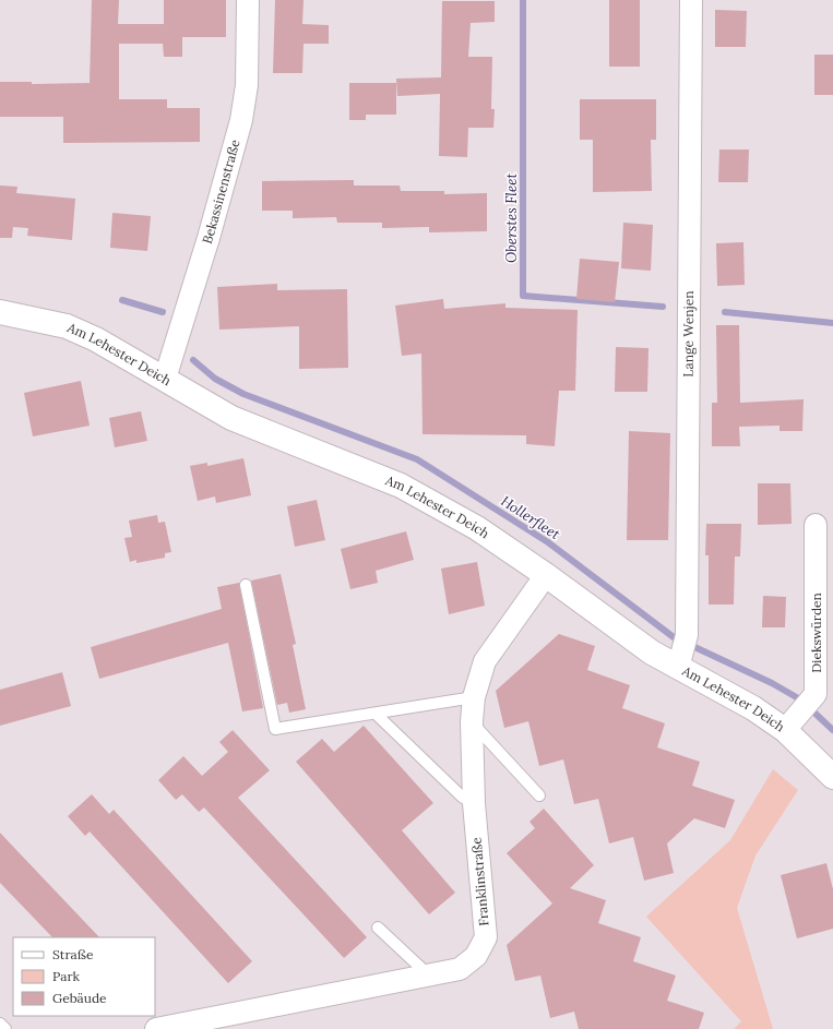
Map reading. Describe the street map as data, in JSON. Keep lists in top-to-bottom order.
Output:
{
  "streets": {
    "street": [
      "Bekassinenstraße",
      "Lange Wenjen",
      "Am Lehester Deich",
      "Diekswürden",
      "Franklinstraße"
    ]
  },
  "crossings": [
    ["Bekassinenstraße", "Am Lehester Deich"],
    ["Lange Wenjen", "Am Lehester Deich"],
    ["Am Lehester Deich", "Diekswürden"],
    ["Am Lehester Deich", "Franklinstraße"]
  ],
  "water": ["Oberstes Fleet", "Hollerfleet"],
  "legend": ["Straße", "Park", "Gebäude"]
}
